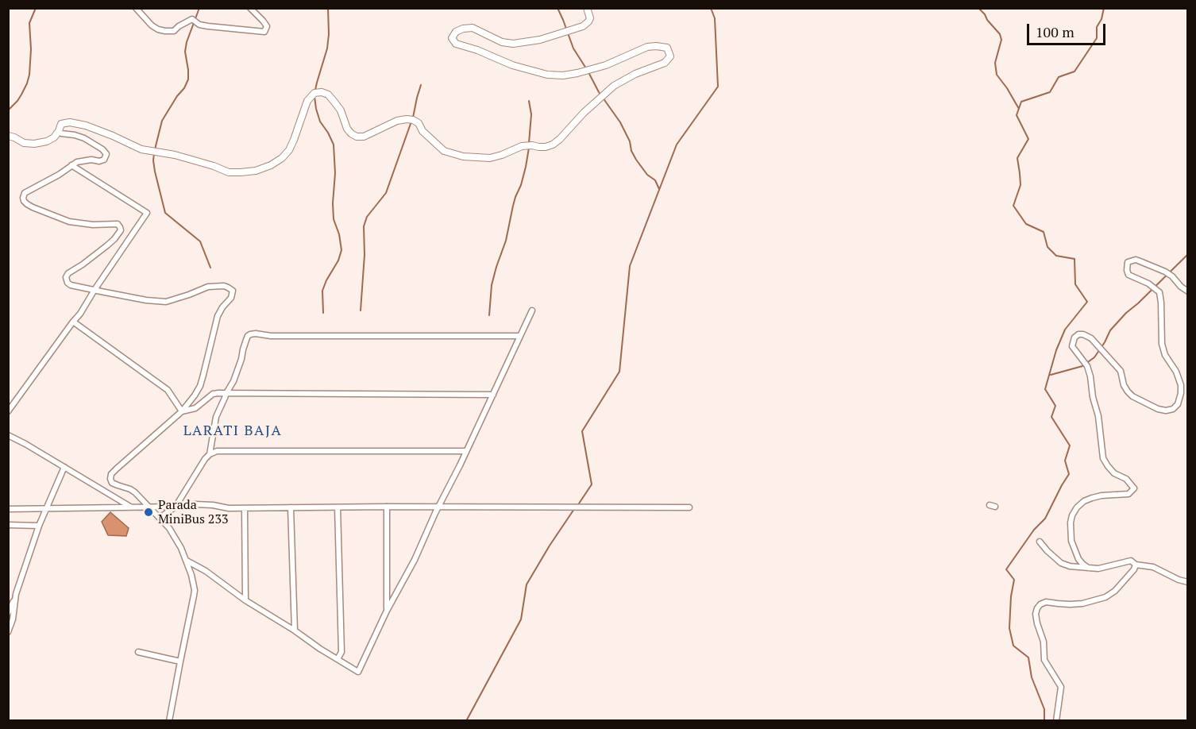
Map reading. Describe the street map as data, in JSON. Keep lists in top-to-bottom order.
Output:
{
  "districts": ["LARATI BAJA"],
  "places": ["Parada MiniBus 233"],
  "scale_bar": "100 m"
}
